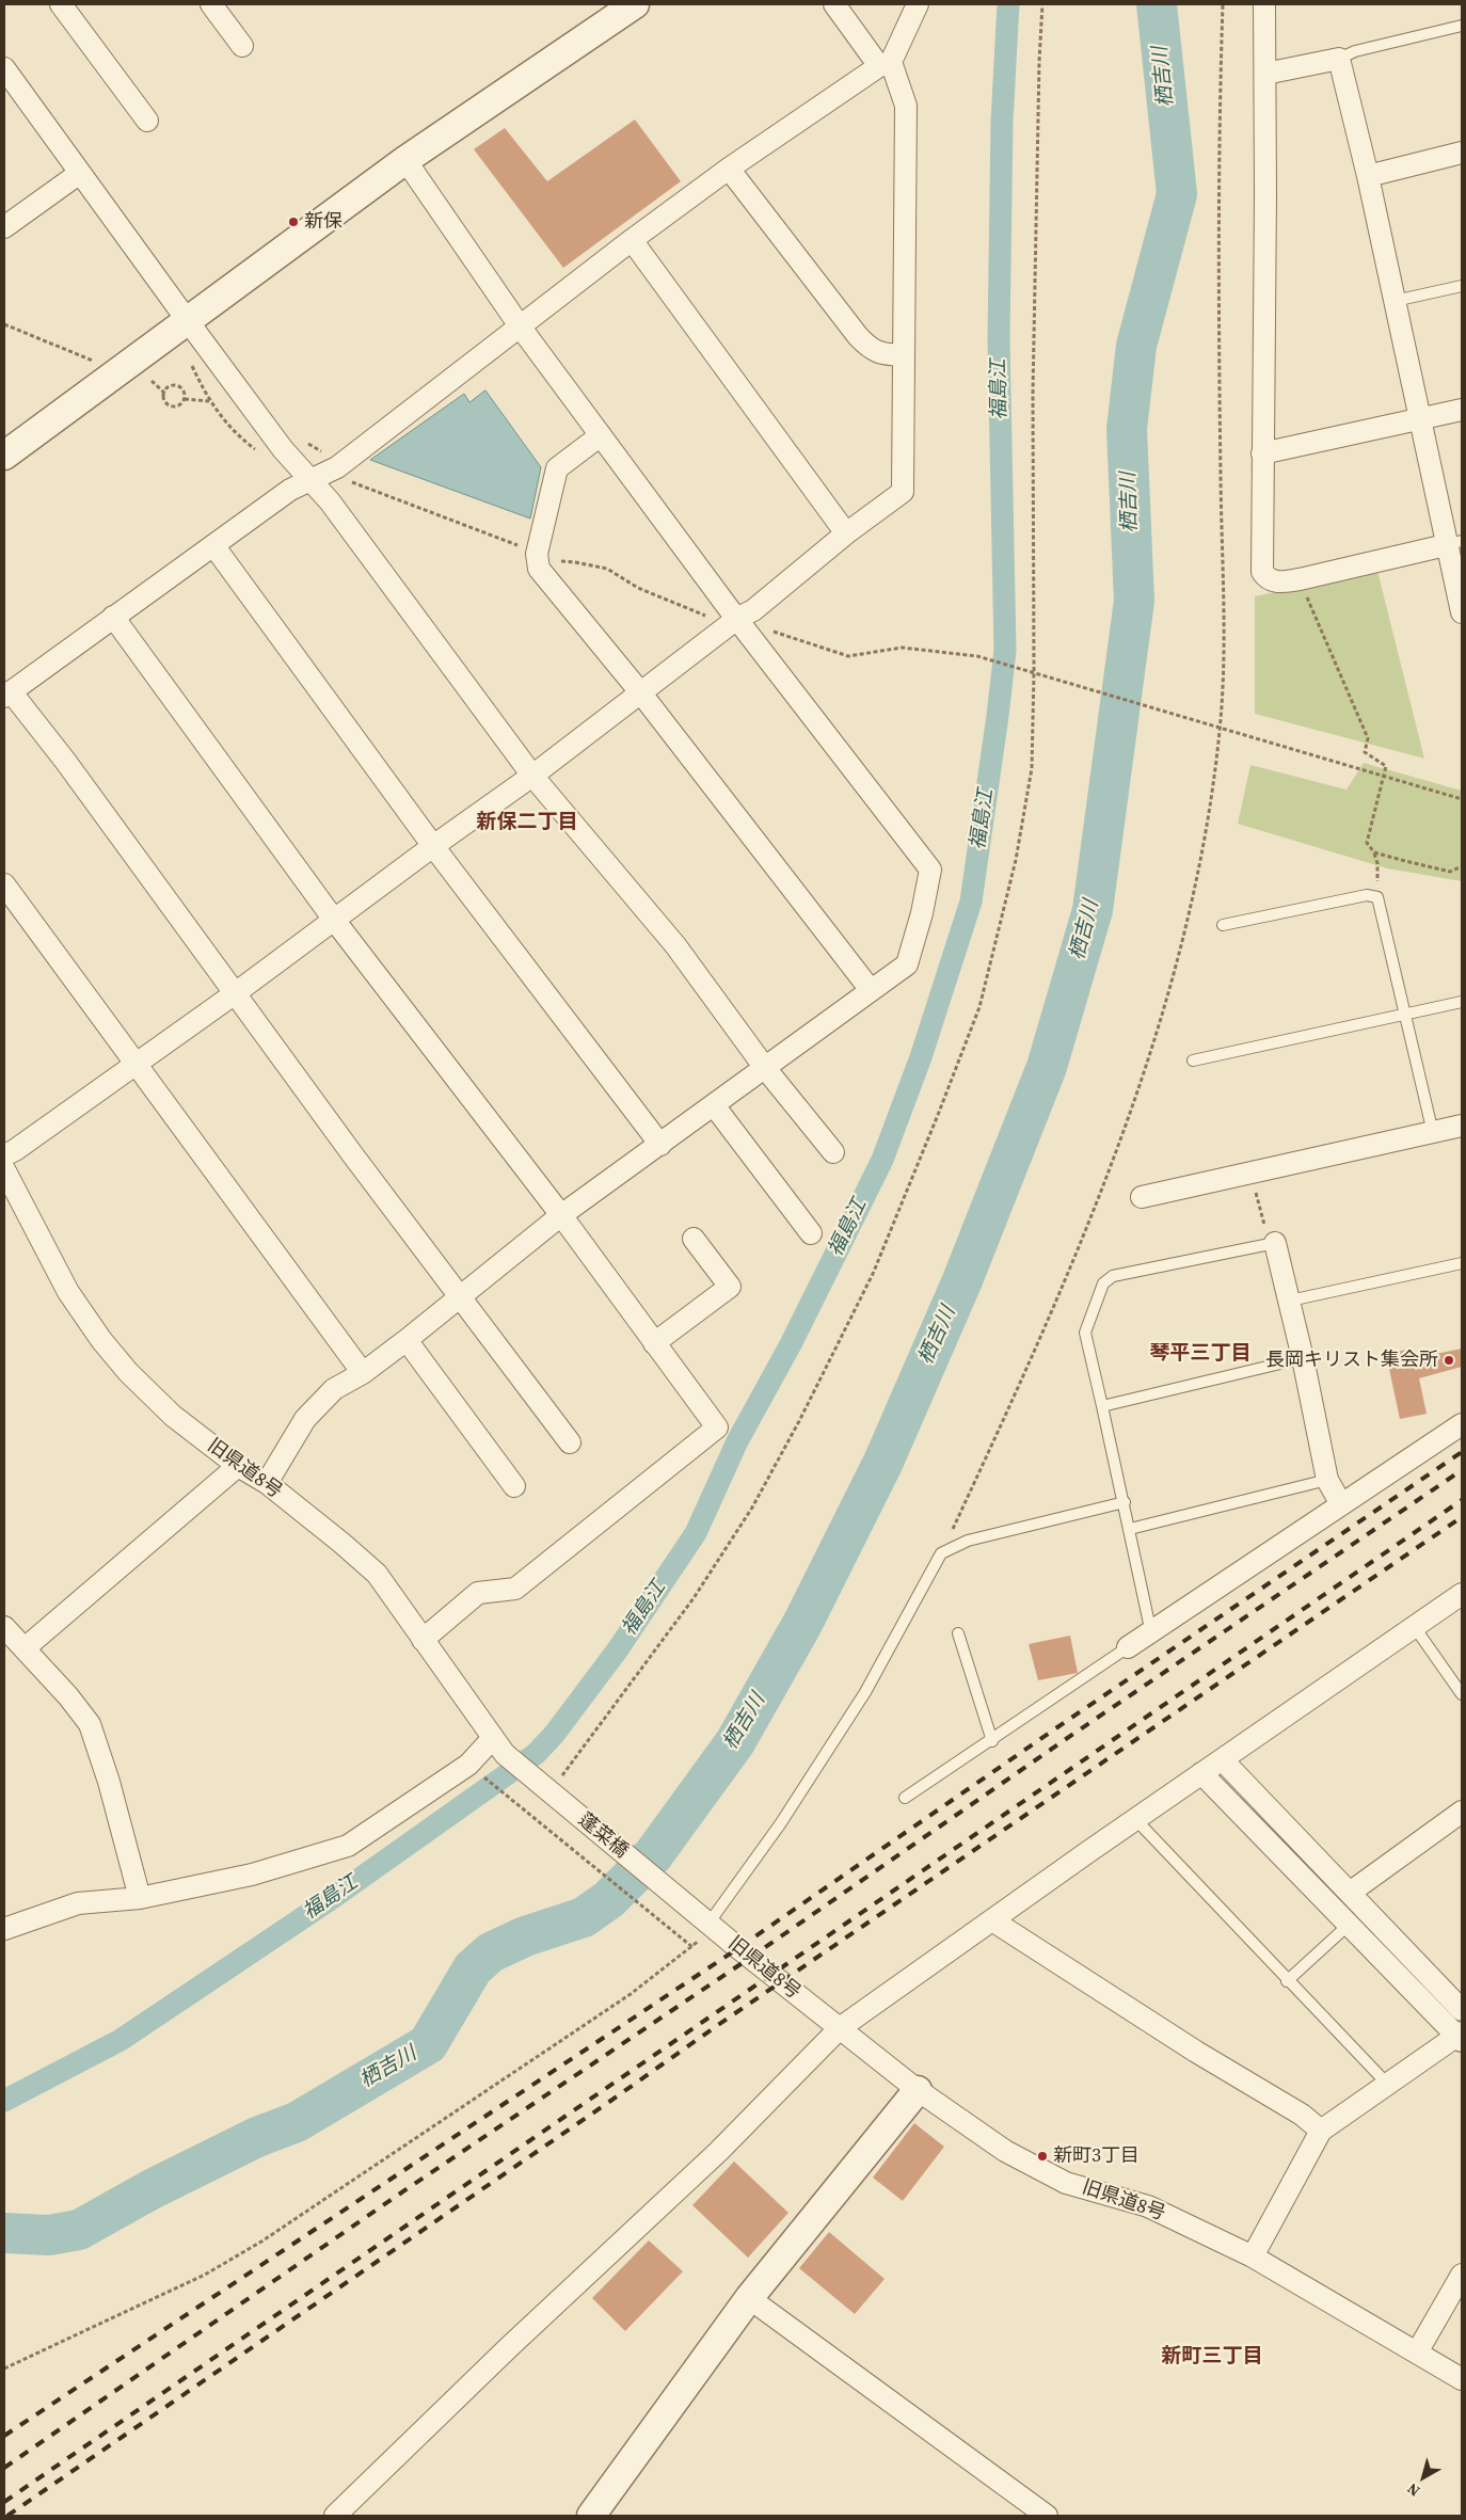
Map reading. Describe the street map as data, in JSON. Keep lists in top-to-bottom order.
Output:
{
  "streets": {
    "street": ["旧県道8号", "蓬菜橋"]
  },
  "crossings": [
    ["旧県道8号", "蓬菜橋"]
  ],
  "districts": ["新保二丁目", "琴平三丁目", "新町三丁目"],
  "water": ["栖吉川", "福島江"],
  "places": ["新保", "長岡キリスト集会所", "新町3丁目"],
  "north": "bottom left"
}
